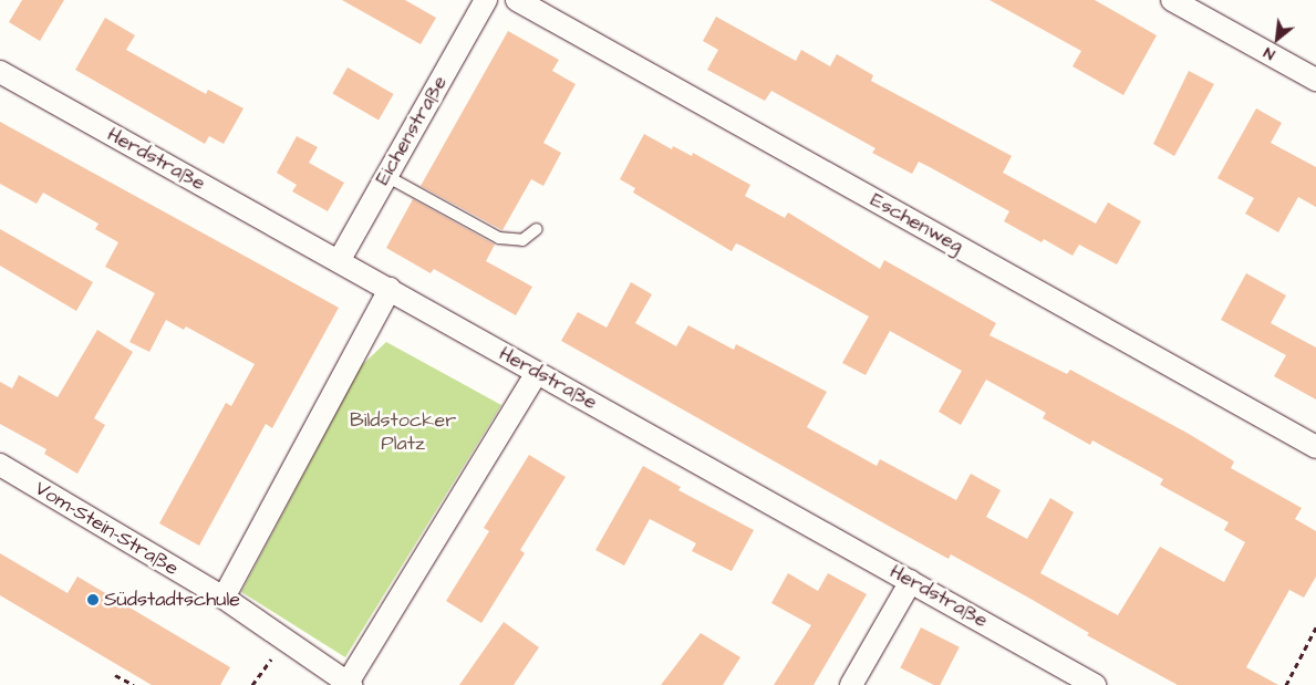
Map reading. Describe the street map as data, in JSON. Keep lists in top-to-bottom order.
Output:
{
  "streets": {
    "street": [
      "Eichenstraße",
      "Herdstraße",
      "Eschenweg",
      "Vom-Stein-Straße"
    ]
  },
  "crossings": [
    ["Eichenstraße", "Herdstraße"]
  ],
  "parks": ["Bildstocker Platz"],
  "places": ["Südstadtschule"],
  "north": "bottom left"
}
